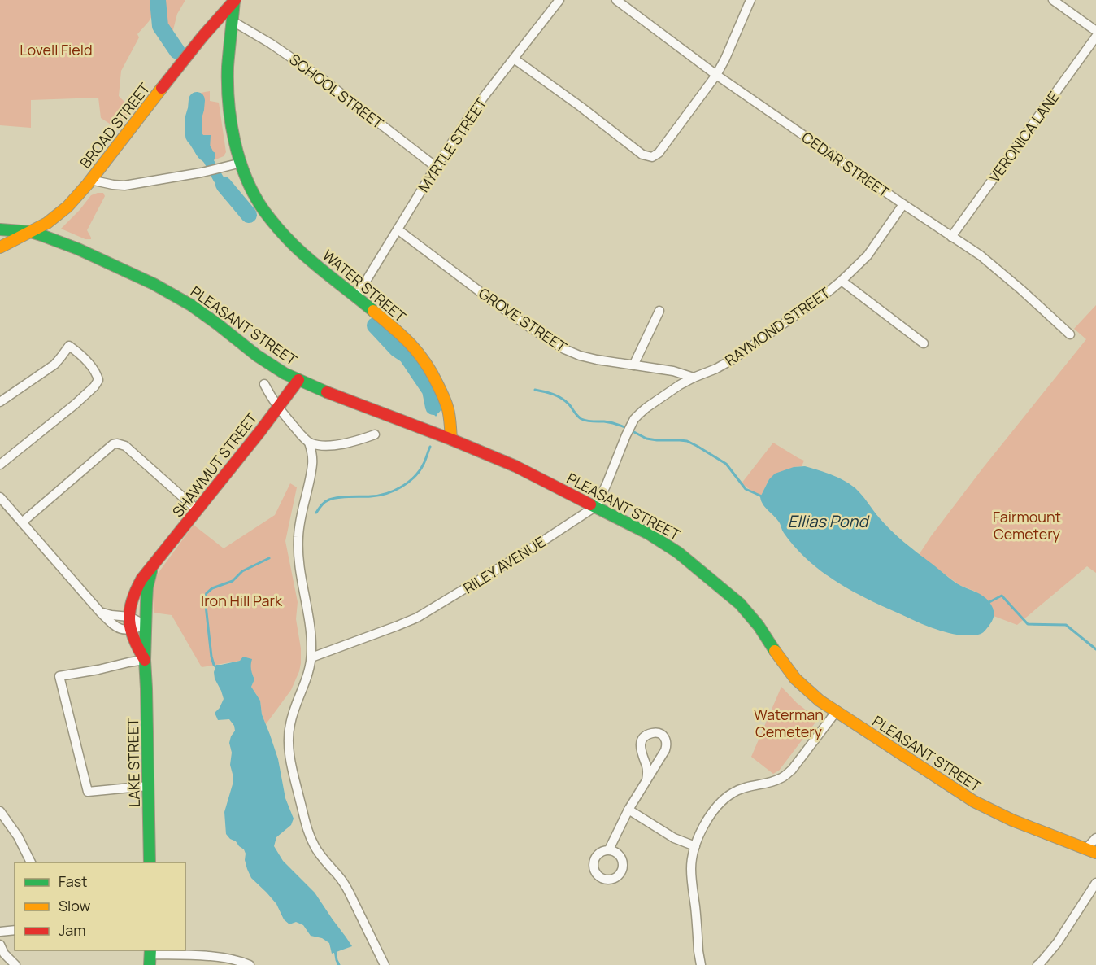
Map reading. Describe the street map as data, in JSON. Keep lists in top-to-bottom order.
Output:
{
  "streets": {
    "main road": [
      "BROAD STREET",
      "WATER STREET",
      "PLEASANT STREET",
      "SHAWMUT STREET",
      "LAKE STREET"
    ],
    "street": [
      "SCHOOL STREET",
      "VERONICA LANE",
      "MYRTLE STREET",
      "CEDAR STREET",
      "GROVE STREET",
      "RAYMOND STREET",
      "RILEY AVENUE"
    ]
  },
  "crossings": [
    ["SCHOOL STREET", "MYRTLE STREET"],
    ["SCHOOL STREET", "WATER STREET"],
    ["BROAD STREET", "WATER STREET"],
    ["BROAD STREET", "PLEASANT STREET"],
    ["VERONICA LANE", "CEDAR STREET"],
    ["MYRTLE STREET", "WATER STREET"],
    ["MYRTLE STREET", "GROVE STREET"],
    ["CEDAR STREET", "RAYMOND STREET"],
    ["WATER STREET", "PLEASANT STREET"],
    ["GROVE STREET", "RAYMOND STREET"],
    ["PLEASANT STREET", "RAYMOND STREET"],
    ["PLEASANT STREET", "SHAWMUT STREET"],
    ["PLEASANT STREET", "RILEY AVENUE"],
    ["RAYMOND STREET", "RILEY AVENUE"],
    ["SHAWMUT STREET", "LAKE STREET"]
  ],
  "water": ["Ellias Pond"],
  "parks": [
    "Lovell Field",
    "Fairmount Cemetery",
    "Iron Hill Park",
    "Waterman Cemetery"
  ],
  "legend": ["Fast", "Slow", "Jam"]
}
